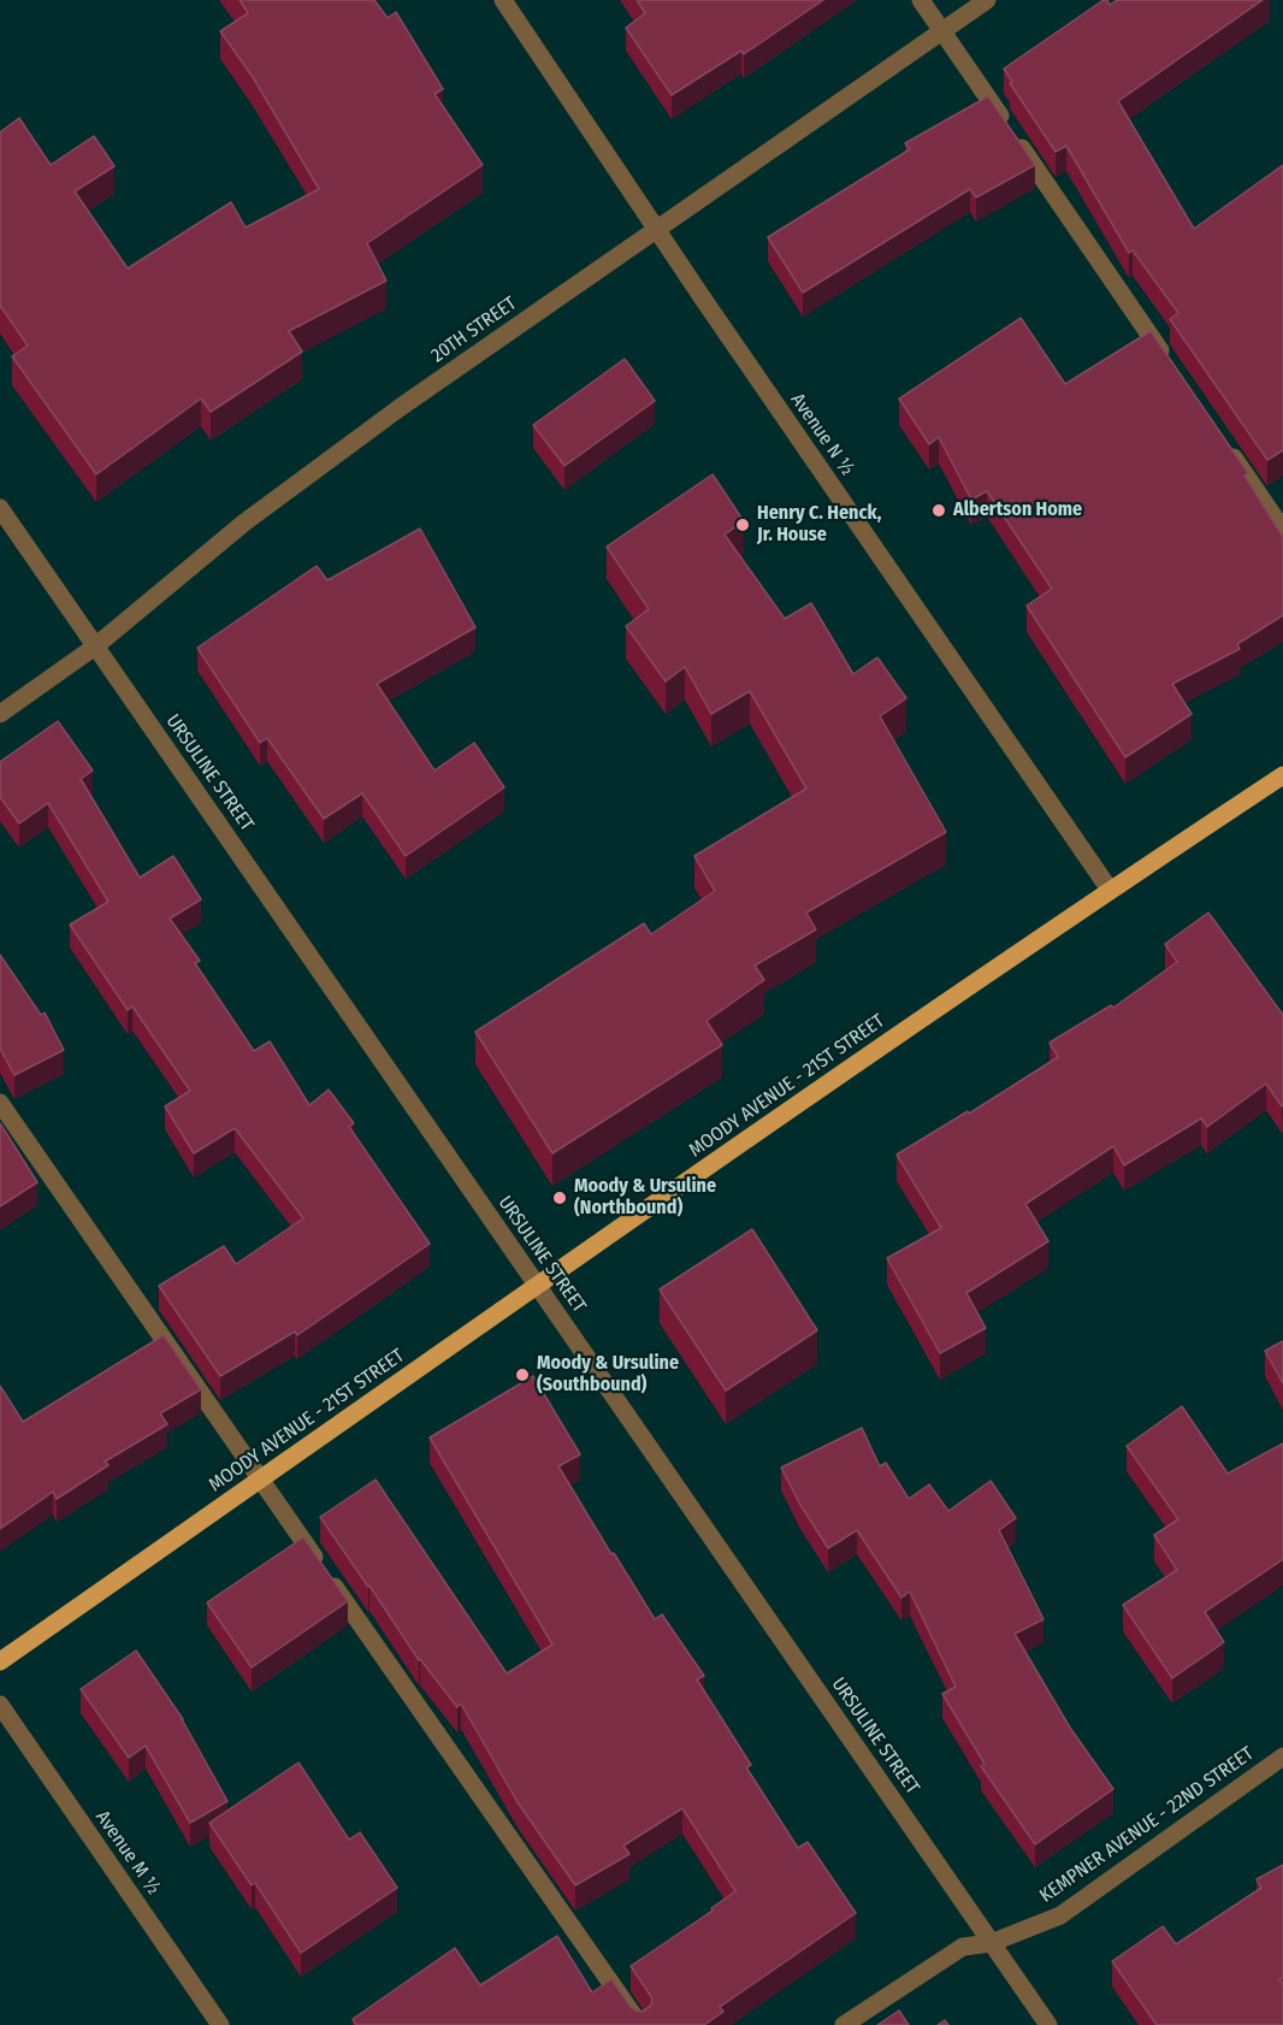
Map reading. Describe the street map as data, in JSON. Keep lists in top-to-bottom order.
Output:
{
  "streets": {
    "main road": ["MOODY AVENUE - 21ST STREET"],
    "street": [
      "20TH STREET",
      "Avenue N ½",
      "URSULINE STREET",
      "KEMPNER AVENUE - 22ND STREET",
      "Avenue M ½"
    ]
  },
  "crossings": [
    ["20TH STREET", "Avenue N ½"],
    ["20TH STREET", "URSULINE STREET"],
    ["Avenue N ½", "MOODY AVENUE - 21ST STREET"],
    ["URSULINE STREET", "MOODY AVENUE - 21ST STREET"],
    ["URSULINE STREET", "KEMPNER AVENUE - 22ND STREET"]
  ],
  "places": [
    "Albertson Home",
    "Henry C. Henck, Jr. House",
    "Moody & Ursuline (Northbound)",
    "Moody & Ursuline (Southbound)"
  ]
}
